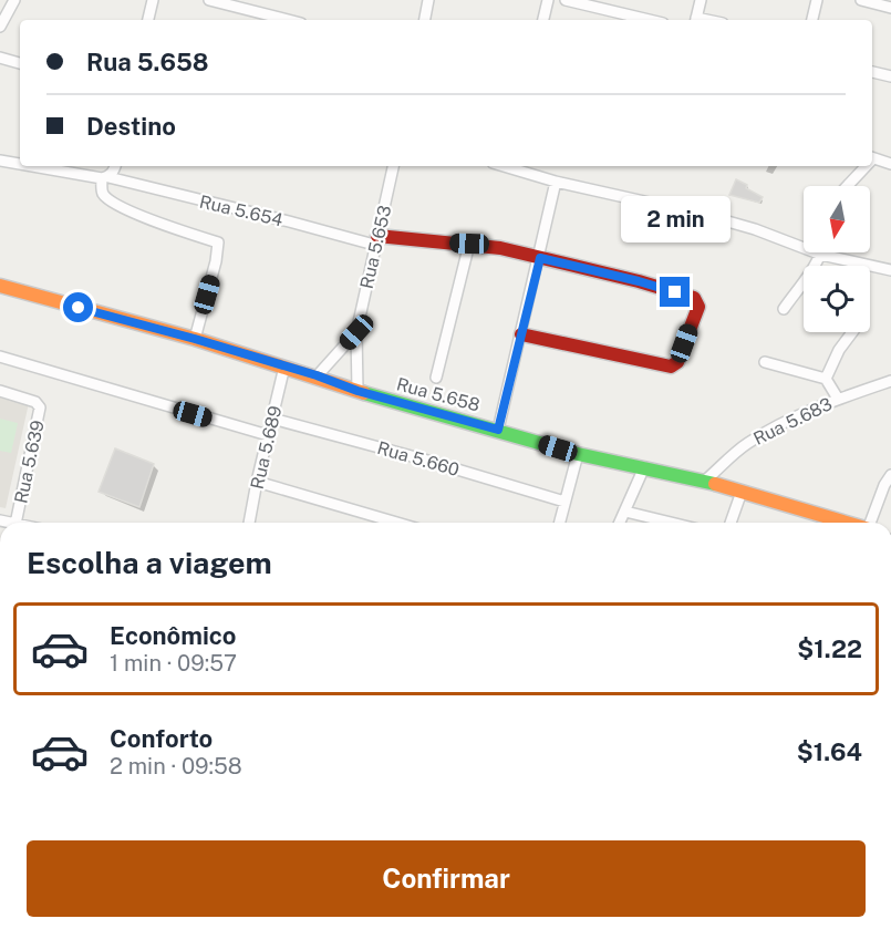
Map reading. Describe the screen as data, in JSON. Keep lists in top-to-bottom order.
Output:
{
  "streets": {
    "street": [
      "Rua 5.654",
      "Rua 5.653",
      "Rua 5.658",
      "Rua 5.683",
      "Rua 5.689",
      "Rua 5.660",
      "Rua 5.639"
    ]
  },
  "crossings": [
    ["Rua 5.654", "Rua 5.653"],
    ["Rua 5.653", "Rua 5.658"],
    ["Rua 5.658", "Rua 5.683"],
    ["Rua 5.658", "Rua 5.689"],
    ["Rua 5.689", "Rua 5.660"]
  ],
  "north": "bottom",
  "page": {
    "banner": ["Rua 5.658", "Destino"],
    "bubble": "2 min",
    "heading": "Escolha a viagem",
    "list": [
      {
        "name": "Econômico",
        "note": "1 min · 09:57",
        "value": "$1.22"
      },
      {
        "name": "Conforto",
        "note": "2 min · 09:58",
        "value": "$1.64"
      }
    ],
    "buttons": "Confirmar"
  }
}
